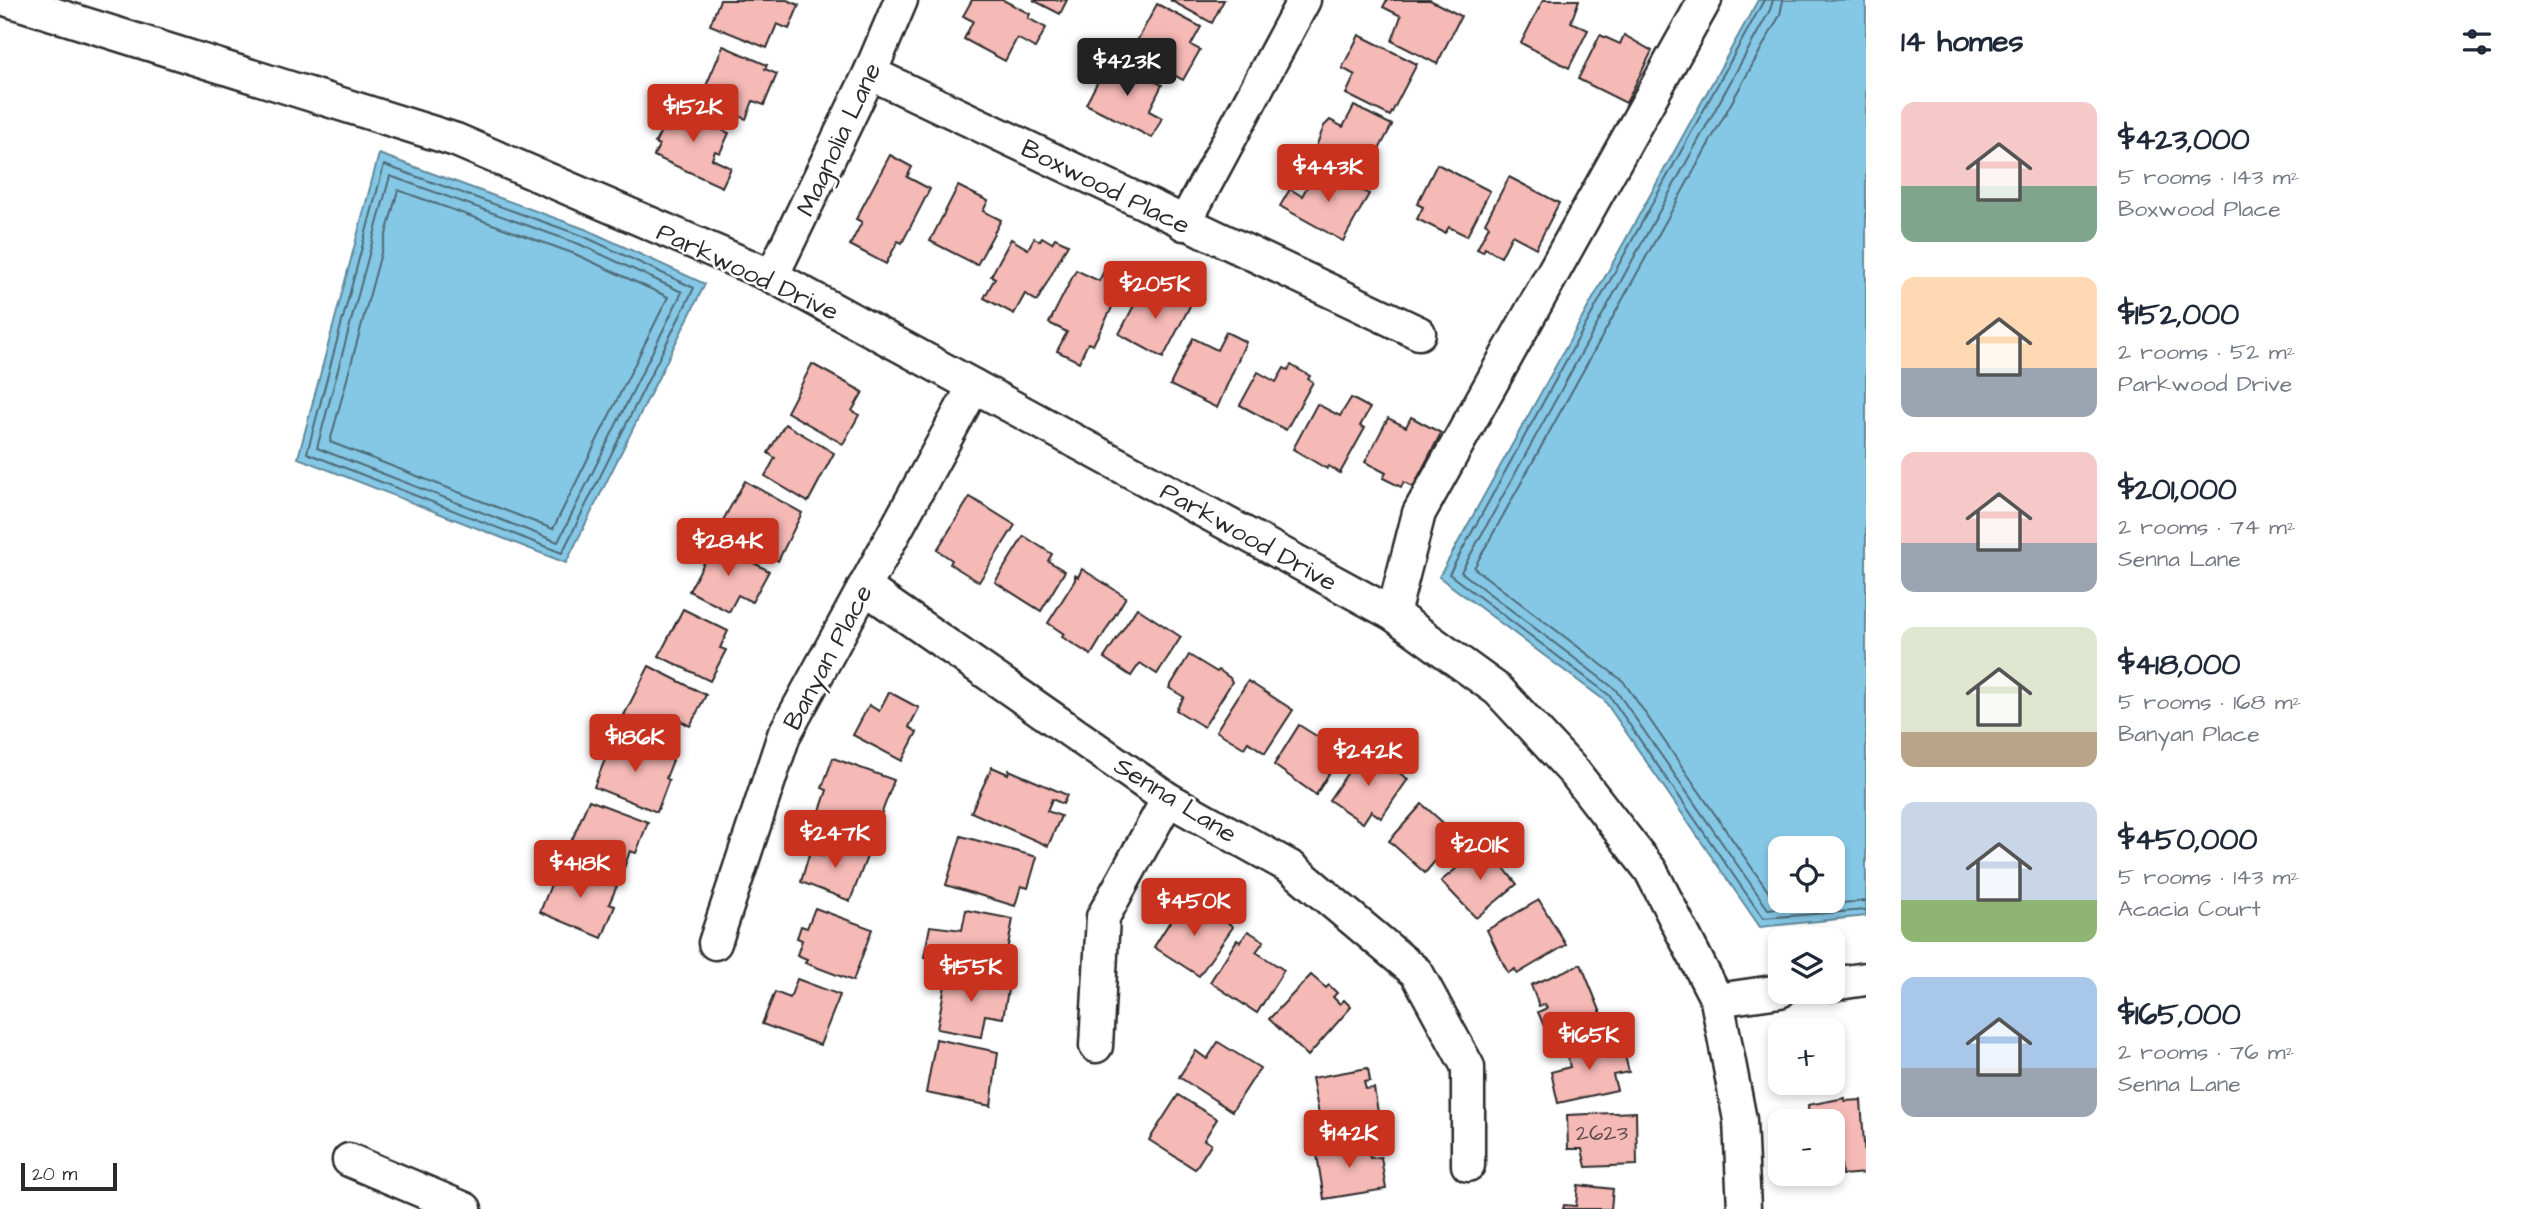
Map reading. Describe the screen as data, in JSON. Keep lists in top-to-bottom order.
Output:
{
  "streets": {
    "street": [
      "Magnolia Lane",
      "Boxwood Place",
      "Parkwood Drive",
      "Banyan Place",
      "Senna Lane"
    ]
  },
  "crossings": [
    ["Magnolia Lane", "Boxwood Place"],
    ["Magnolia Lane", "Parkwood Drive"],
    ["Parkwood Drive", "Banyan Place"],
    ["Banyan Place", "Senna Lane"]
  ],
  "house_numbers": ["2623"],
  "scale_bar": "20 m",
  "page": {
    "heading": "14 homes",
    "price": [
      "$423K",
      "$152K",
      "$443K",
      "$205K",
      "$284K",
      "$186K",
      "$242K",
      "$247K",
      "$201K",
      "$418K",
      "$450K",
      "$155K",
      "$165K",
      "$142K"
    ],
    "list": [
      {
        "name": "$423,000",
        "note": "5 rooms · 143 m² · Boxwood Place"
      },
      {
        "name": "$152,000",
        "note": "2 rooms · 52 m² · Parkwood Drive"
      },
      {
        "name": "$201,000",
        "note": "2 rooms · 74 m² · Senna Lane"
      },
      {
        "name": "$418,000",
        "note": "5 rooms · 168 m² · Banyan Place"
      },
      {
        "name": "$450,000",
        "note": "5 rooms · 143 m² · Acacia Court"
      },
      {
        "name": "$165,000",
        "note": "2 rooms · 76 m² · Senna Lane"
      }
    ],
    "map_buttons": ["+", "−"],
    "scale": "20 m"
  }
}
